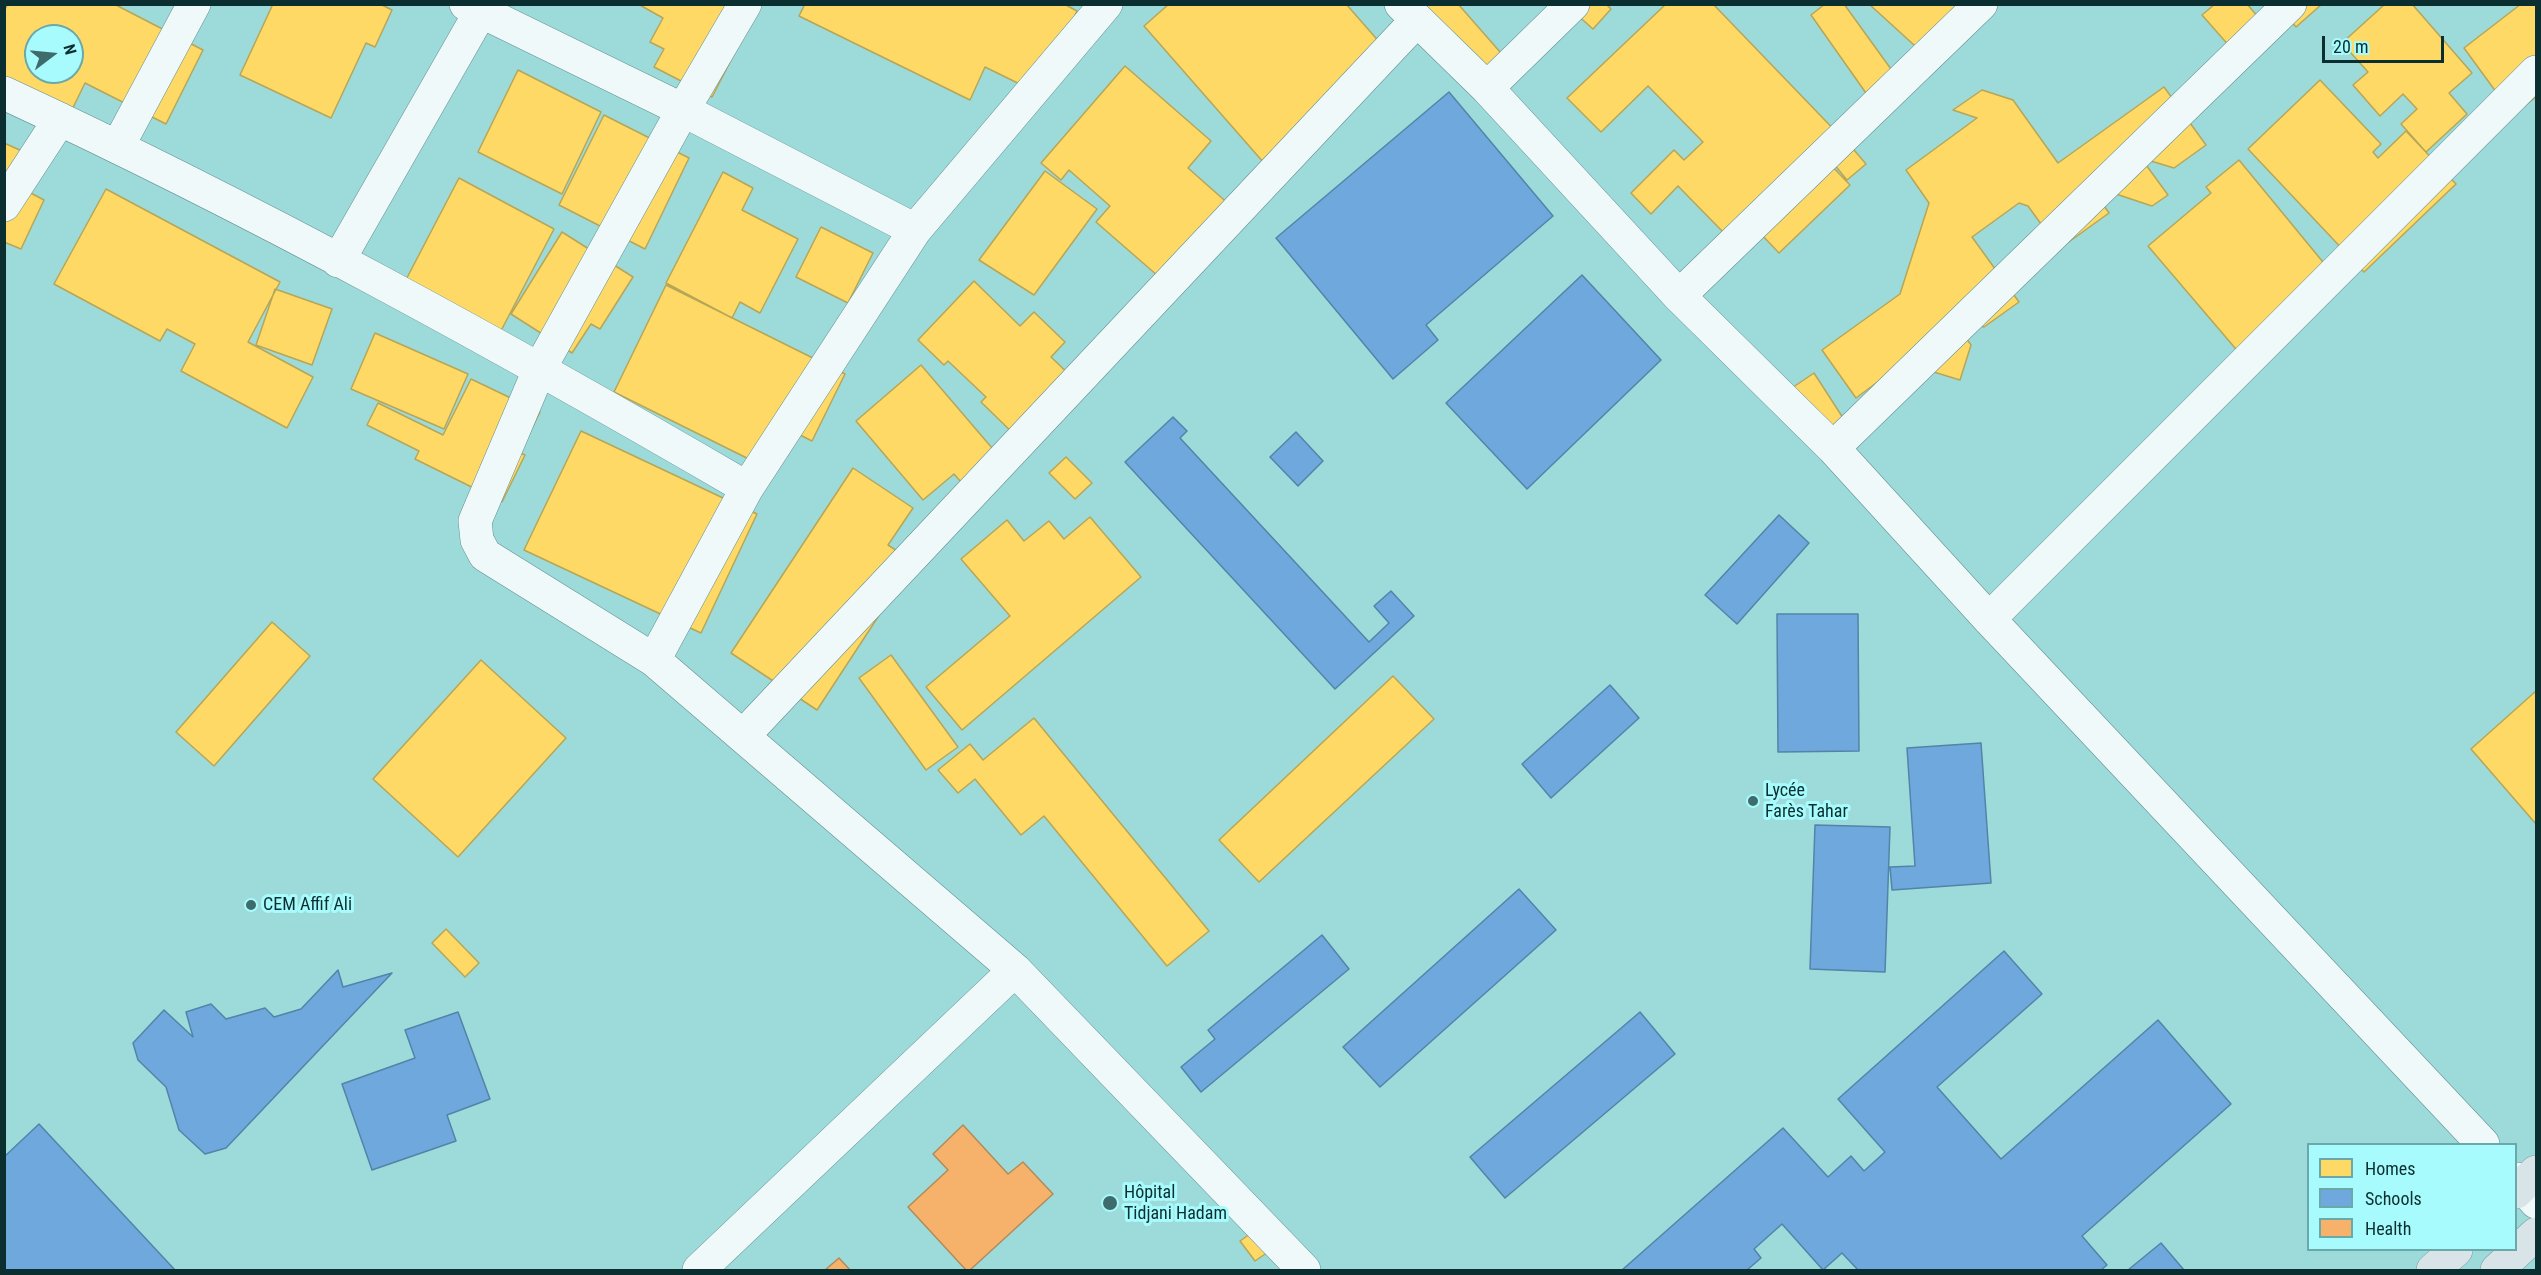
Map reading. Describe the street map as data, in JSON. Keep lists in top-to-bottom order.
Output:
{
  "places": ["Lycée Farès Tahar", "CEM Affif Ali", "Hôpital Tidjani Hadam"],
  "legend": ["Homes", "Schools", "Health"],
  "scale_bar": "20 m",
  "north": "right"
}
